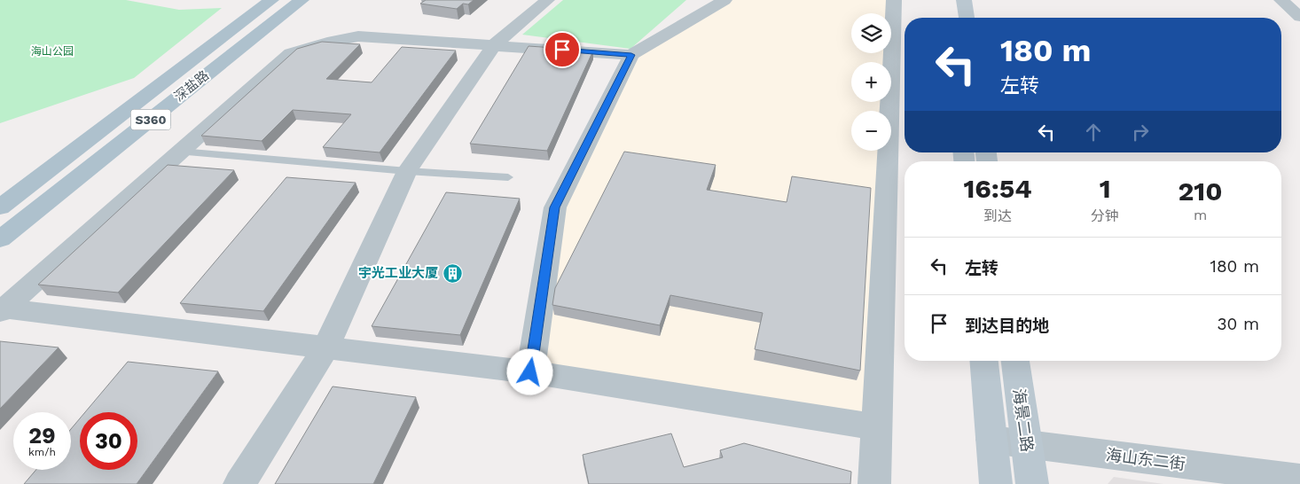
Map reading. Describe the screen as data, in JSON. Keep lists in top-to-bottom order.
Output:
{
  "streets": {
    "main road": ["深盐路", "S360"],
    "street": ["海景二路", "海山东二街"]
  },
  "crossings": [
    ["海景二路", "海山东二街"]
  ],
  "parks": ["海山公园"],
  "places": {
    "building": ["宇光工业大厦"]
  },
  "page": {
    "map_buttons": ["+", "−"],
    "turn": ["180 m", "左转"],
    "eta": [
      "16:54",
      "到达",
      "1",
      "分钟",
      "210",
      "m"
    ],
    "list": [
      {
        "name": "左转",
        "value": "180 m"
      },
      {
        "name": "到达目的地",
        "value": "30 m"
      }
    ],
    "speed": "29 km/h",
    "limit": "30"
  }
}
